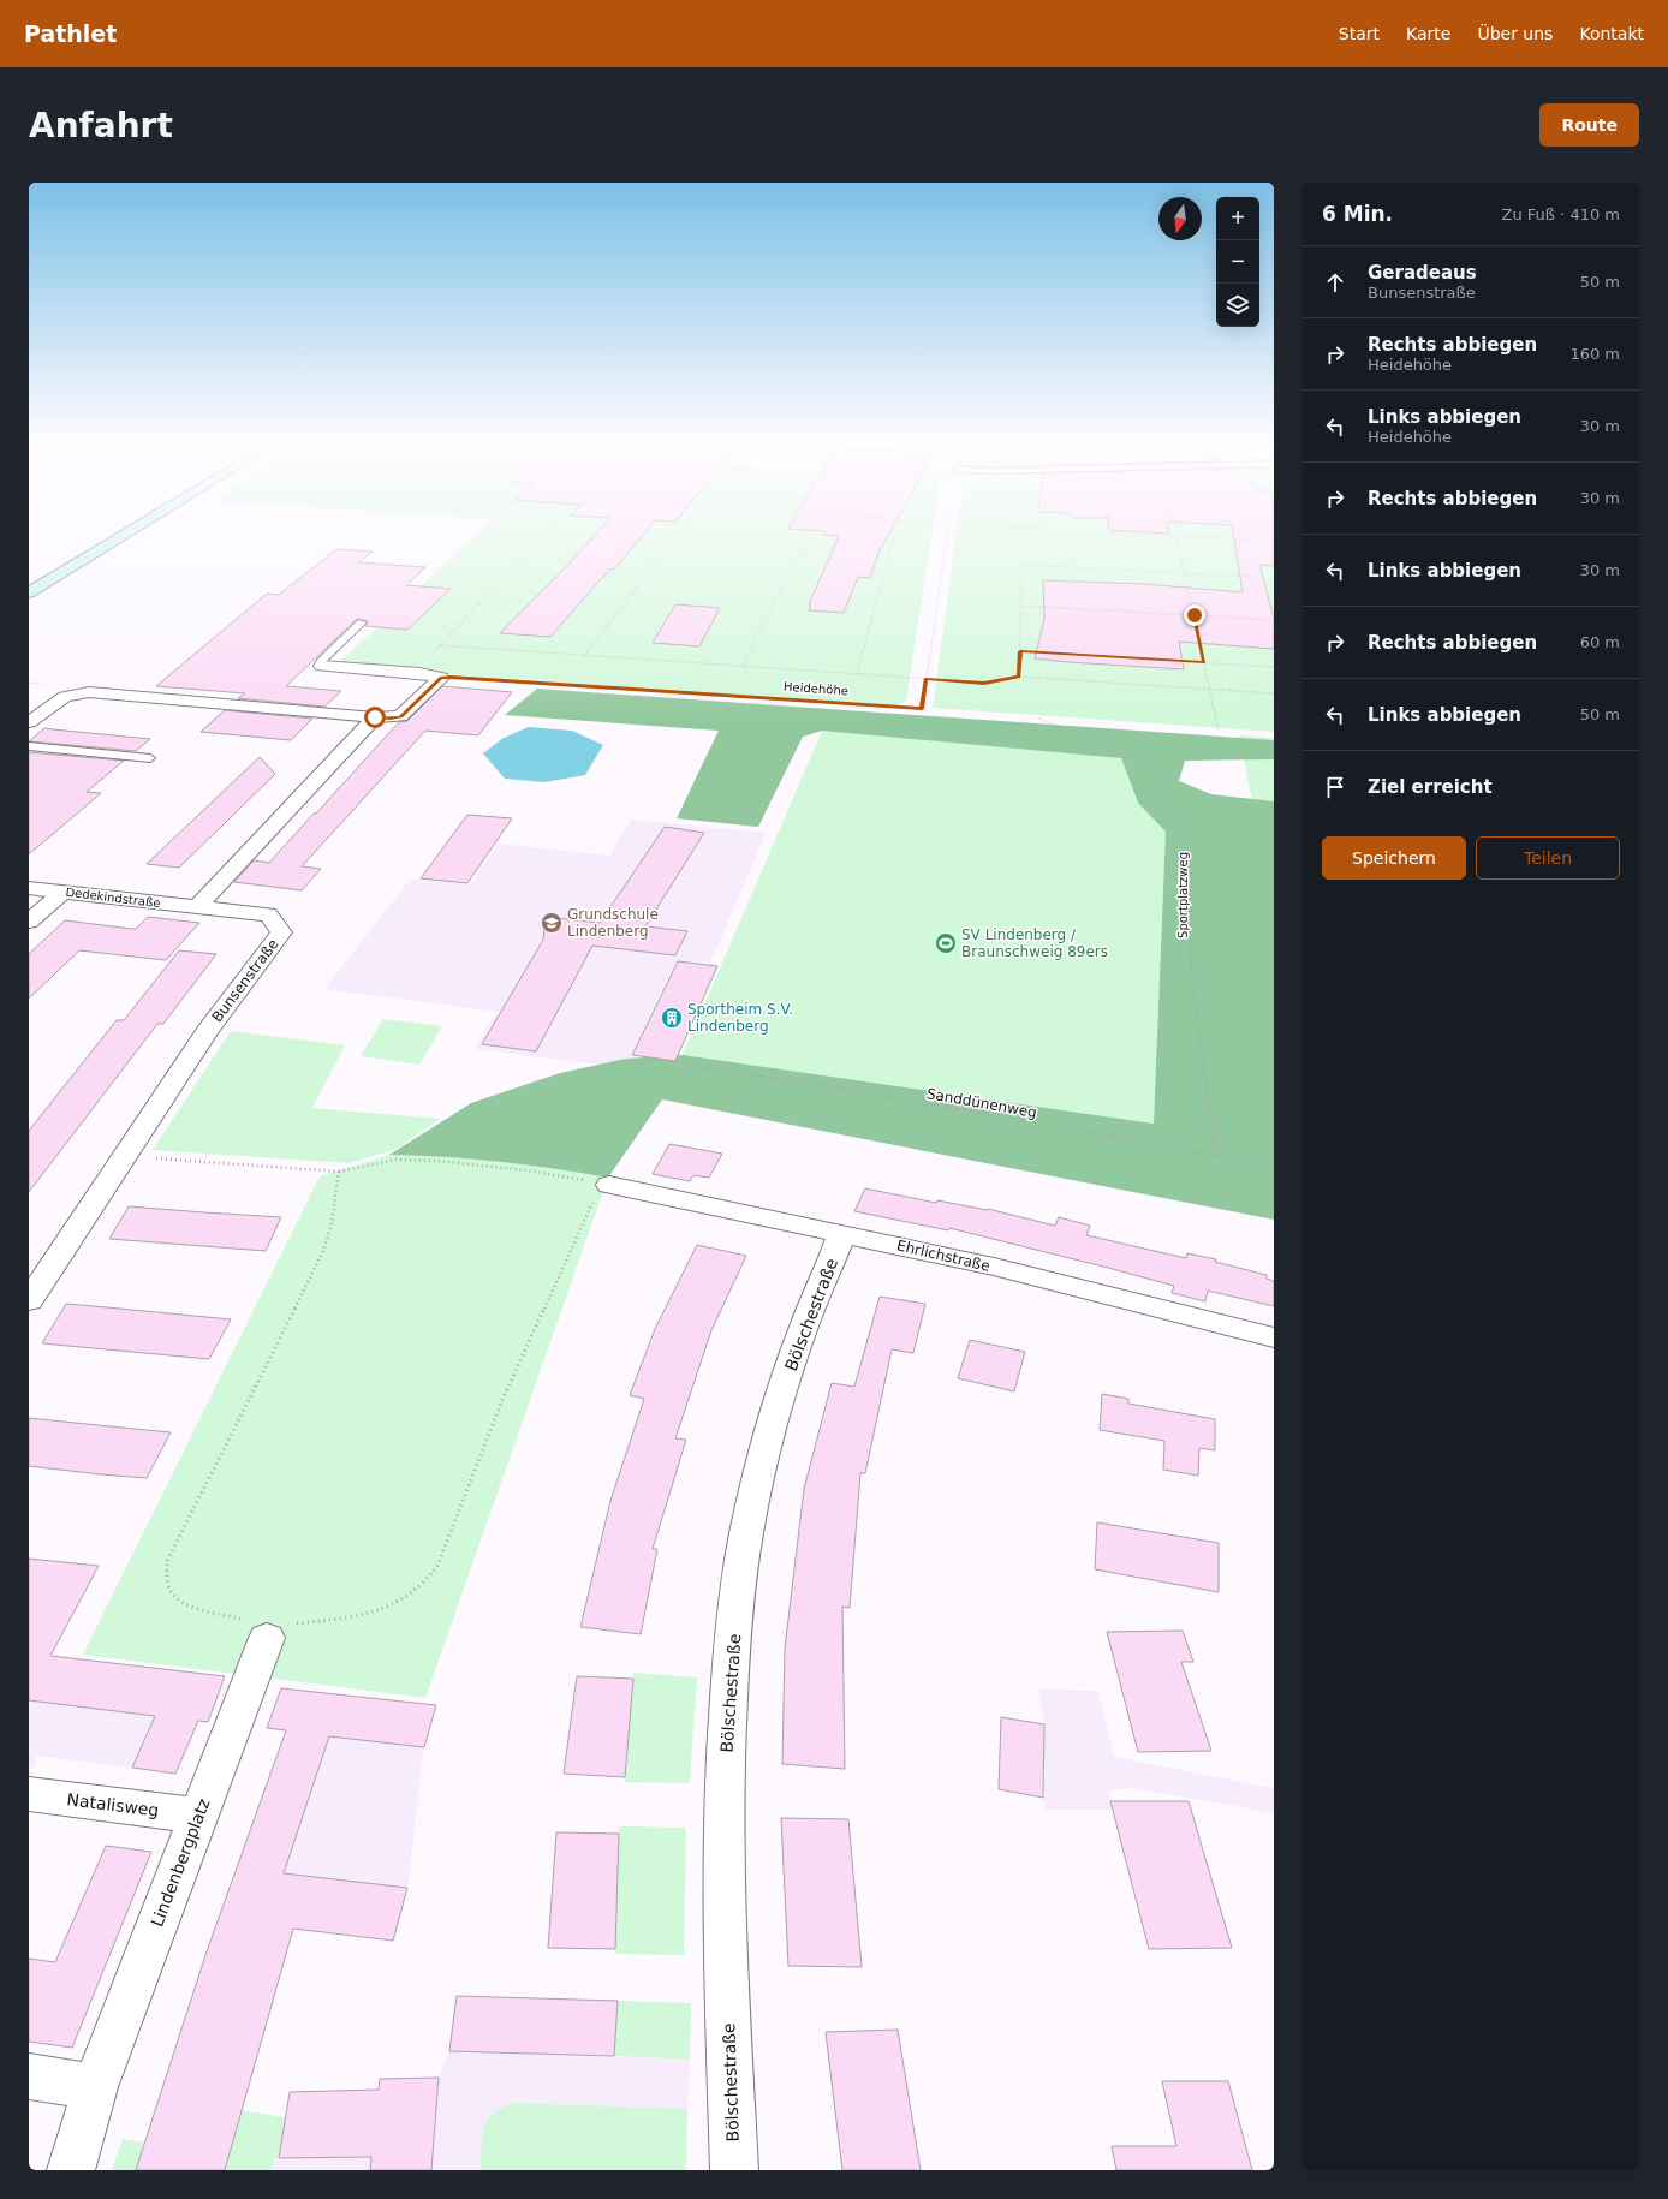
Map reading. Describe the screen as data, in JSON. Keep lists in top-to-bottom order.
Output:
{
  "streets": {
    "street": [
      "Dedekindstraße",
      "Bunsenstraße",
      "Ehrlichstraße",
      "Bölschestraße",
      "Natalisweg",
      "Lindenbergplatz"
    ],
    "path": ["Heidehöhe", "Sportplatzweg", "Sanddünenweg"]
  },
  "crossings": [
    ["Sportplatzweg", "Sanddünenweg"],
    ["Dedekindstraße", "Bunsenstraße"],
    ["Ehrlichstraße", "Bölschestraße"],
    ["Natalisweg", "Lindenbergplatz"]
  ],
  "places": {
    "school or university": ["Grundschule Lindenberg"],
    "sports": ["SV Lindenberg / Braunschweig 89ers"],
    "building": ["Sportheim S.V. Lindenberg"]
  },
  "north": "bottom",
  "page": {
    "header": "Pathlet",
    "nav": [
      "Start",
      "Karte",
      "Über uns",
      "Kontakt"
    ],
    "buttons": [
      "Route",
      ["Speichern", "Teilen"]
    ],
    "title": "Anfahrt",
    "heading": ["6 Min.", "Zu Fuß · 410 m"],
    "map_buttons": ["+", "−"],
    "list": [
      ["Geradeaus", "Bunsenstraße", "50 m"],
      ["Rechts abbiegen", "Heidehöhe", "160 m"],
      ["Links abbiegen", "Heidehöhe", "30 m"],
      ["Rechts abbiegen", "30 m"],
      ["Links abbiegen", "30 m"],
      ["Rechts abbiegen", "60 m"],
      ["Links abbiegen", "50 m"],
      "Ziel erreicht"
    ]
  }
}
